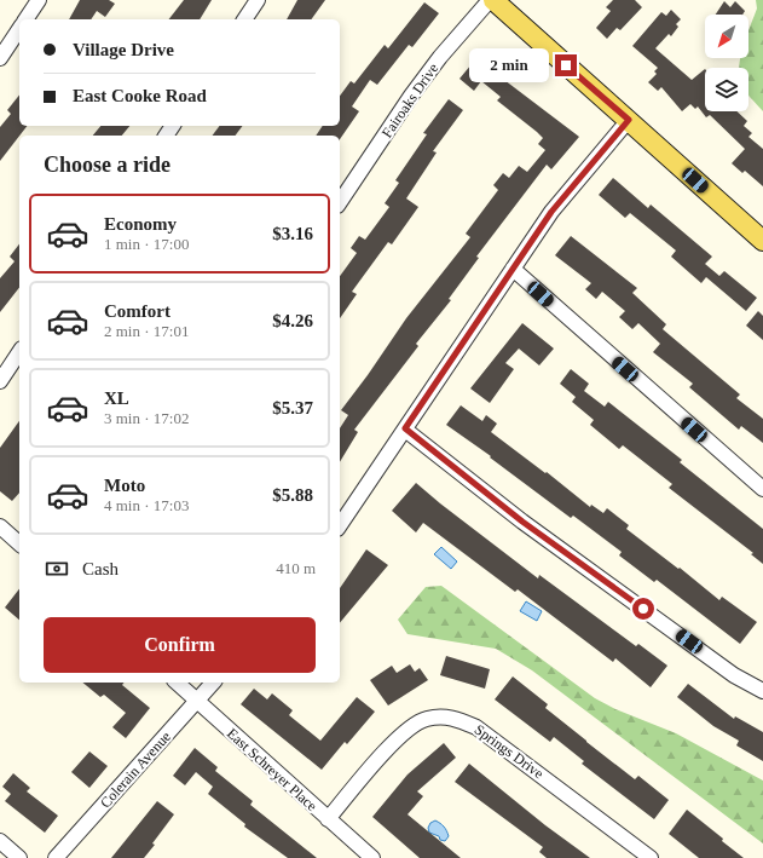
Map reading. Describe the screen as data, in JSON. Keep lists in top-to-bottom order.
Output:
{
  "streets": {
    "street": [
      "Fairoaks Drive",
      "Springs Drive",
      "Colerain Avenue",
      "East Schreyer Place"
    ]
  },
  "crossings": [
    ["Springs Drive", "East Schreyer Place"],
    ["Colerain Avenue", "East Schreyer Place"]
  ],
  "north": "bottom left",
  "page": {
    "banner": ["Village Drive", "East Cooke Road"],
    "bubble": "2 min",
    "heading": "Choose a ride",
    "list": [
      {
        "name": "Economy",
        "note": "1 min · 17:00",
        "value": "$3.16"
      },
      {
        "name": "Comfort",
        "note": "2 min · 17:01",
        "value": "$4.26"
      },
      {
        "name": "XL",
        "note": "3 min · 17:02",
        "value": "$5.37"
      },
      {
        "name": "Moto",
        "note": "4 min · 17:03",
        "value": "$5.88"
      }
    ],
    "pay": ["Cash", "410 m"],
    "buttons": "Confirm"
  }
}
